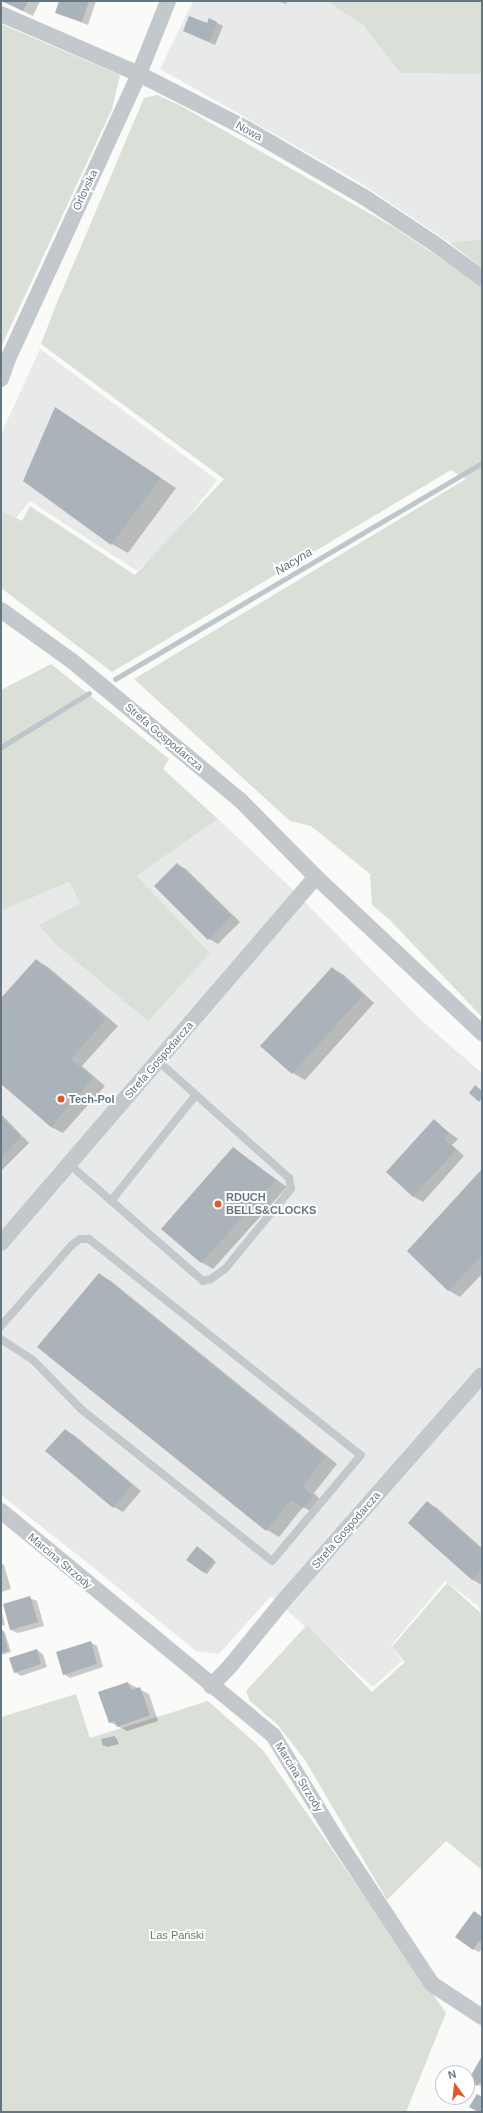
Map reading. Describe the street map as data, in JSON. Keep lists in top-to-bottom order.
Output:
{
  "streets": {
    "street": [
      "Nowa",
      "Orlovska",
      "Strefa Gospodarcza",
      "Marcina Strzody"
    ]
  },
  "crossings": [
    ["Nowa", "Orlovska"],
    ["Strefa Gospodarcza", "Marcina Strzody"]
  ],
  "water": ["Nacyna"],
  "parks": ["Las Pański"],
  "places": ["Tech-Pol", "RDUCH BELLS&CLOCKS"],
  "north": "top"
}
